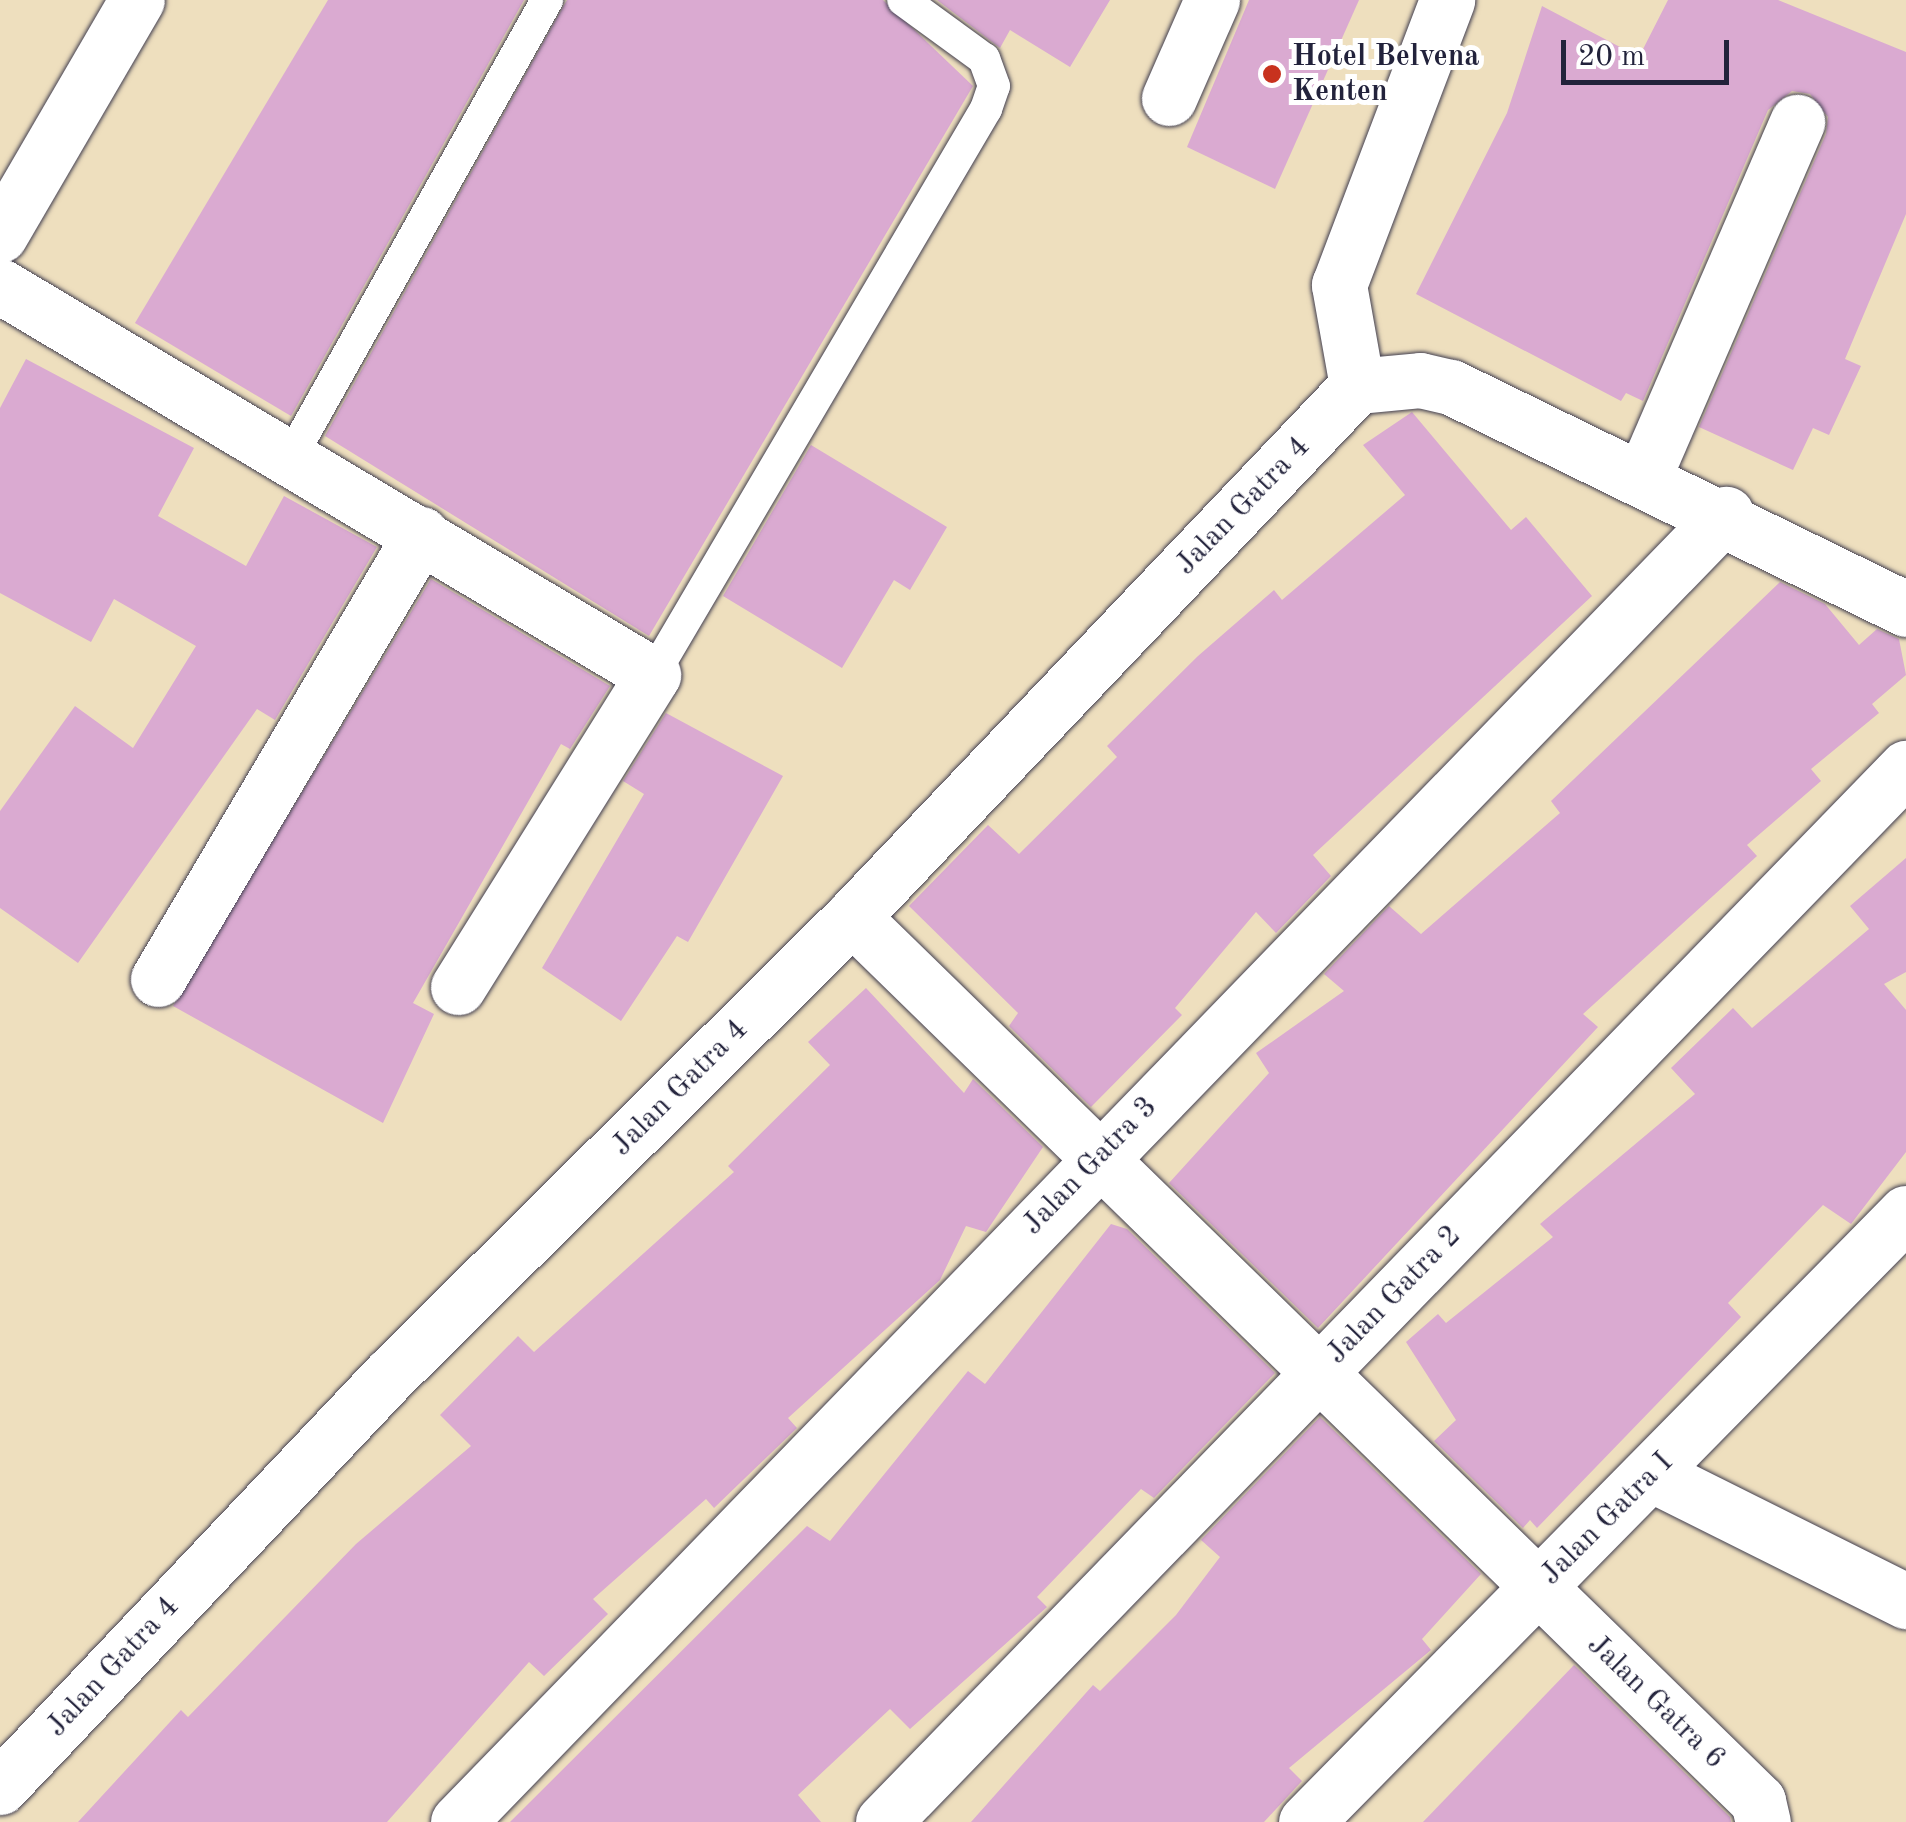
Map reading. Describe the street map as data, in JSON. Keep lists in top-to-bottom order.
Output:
{
  "streets": {
    "street": [
      "Jalan Gatra 4",
      "Jalan Gatra 3",
      "Jalan Gatra 2",
      "Jalan Gatra I",
      "Jalan Gatra 6"
    ]
  },
  "crossings": [
    ["Jalan Gatra 4", "Jalan Gatra 6"],
    ["Jalan Gatra 3", "Jalan Gatra 6"],
    ["Jalan Gatra 2", "Jalan Gatra 6"],
    ["Jalan Gatra I", "Jalan Gatra 6"]
  ],
  "places": ["Hotel Belvena Kenten"],
  "scale_bar": "20 m"
}
